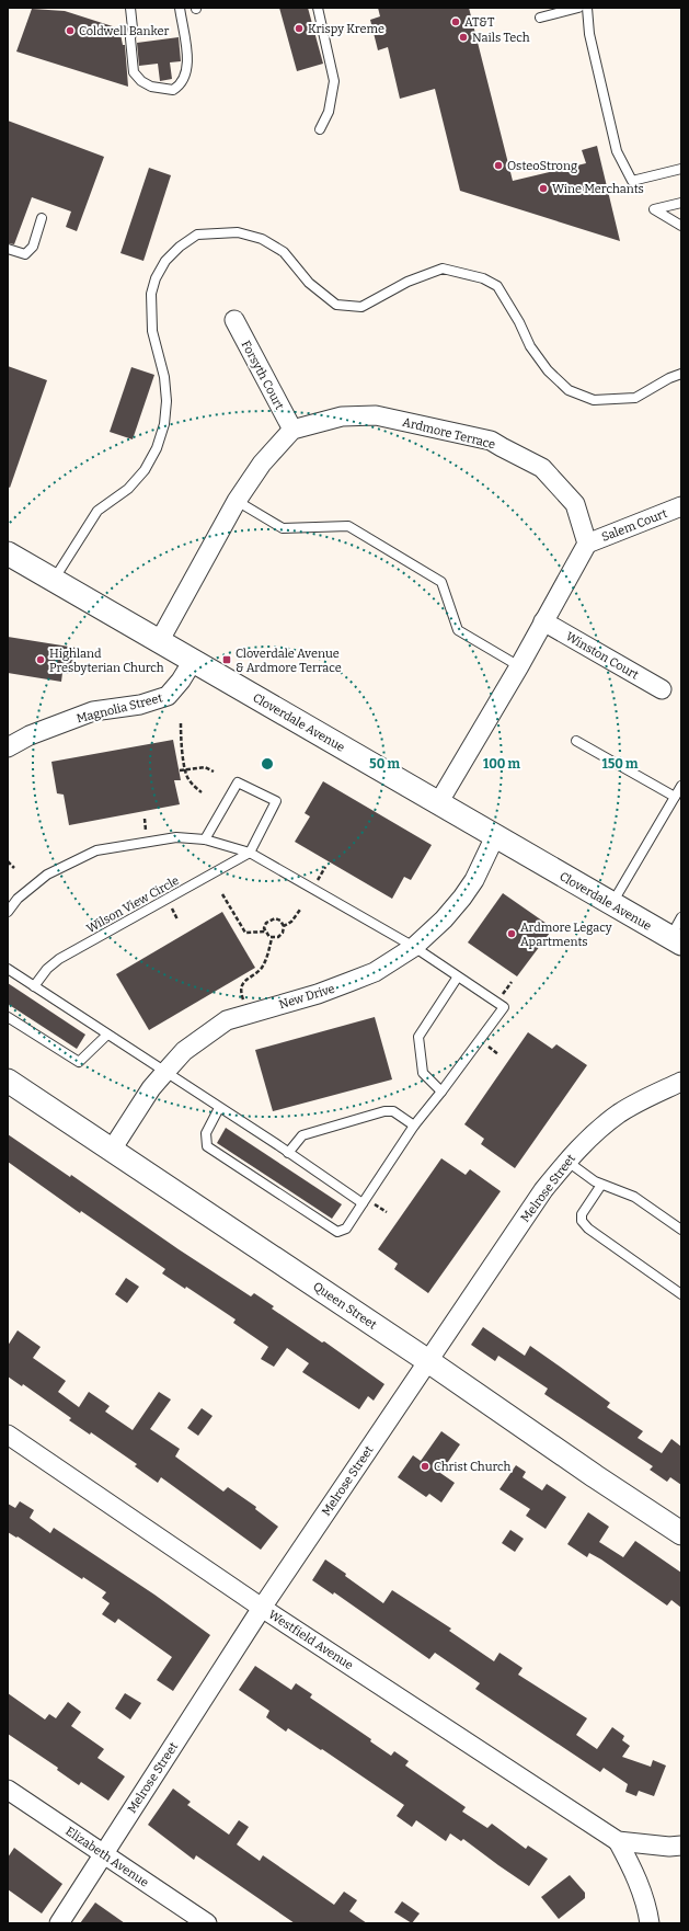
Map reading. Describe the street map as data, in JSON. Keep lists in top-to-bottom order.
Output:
{
  "streets": {
    "street": [
      "Forsyth Court",
      "Ardmore Terrace",
      "Salem Court",
      "Winston Court",
      "Magnolia Street",
      "Cloverdale Avenue",
      "New Drive",
      "Melrose Street",
      "Queen Street",
      "Westfield Avenue",
      "Elizabeth Avenue"
    ],
    "lane": ["Wilson View Circle"]
  },
  "crossings": [
    ["Forsyth Court", "Ardmore Terrace"],
    ["Ardmore Terrace", "Salem Court"],
    ["Magnolia Street", "Cloverdale Avenue"],
    ["Cloverdale Avenue", "New Drive"],
    ["New Drive", "Queen Street"],
    ["Melrose Street", "Queen Street"],
    ["Melrose Street", "Westfield Avenue"],
    ["Melrose Street", "Elizabeth Avenue"]
  ],
  "places": {
    "other": [
      "AT&T",
      "Krispy Kreme",
      "Coldwell Banker",
      "Nails Tech",
      "OsteoStrong",
      "Wine Merchants",
      "Highland Presbyterian Church",
      "Ardmore Legacy Apartments",
      "Christ Church"
    ],
    "transit": ["Cloverdale Avenue & Ardmore Terrace"]
  },
  "rings": ["50 m", "100 m", "150 m"]
}
